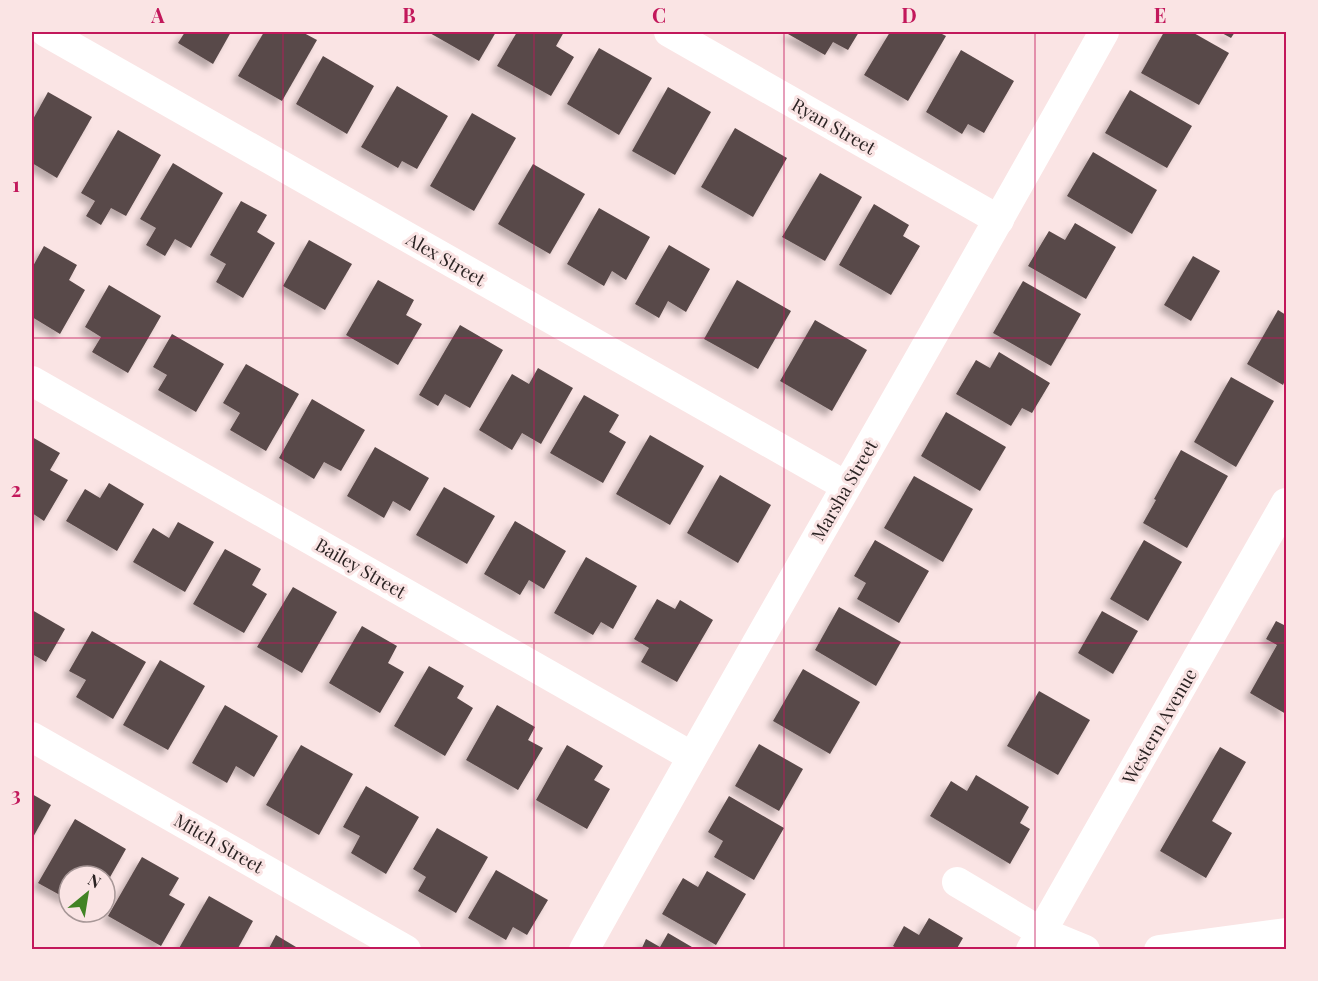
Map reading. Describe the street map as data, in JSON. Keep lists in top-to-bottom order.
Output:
{
  "streets": {
    "street": [
      "Ryan Street",
      "Alex Street",
      "Marsha Street",
      "Bailey Street",
      "Western Avenue",
      "Mitch Street"
    ]
  },
  "crossings": [
    ["Ryan Street", "Marsha Street"],
    ["Alex Street", "Marsha Street"],
    ["Marsha Street", "Bailey Street"]
  ],
  "north": "top right",
  "grid": {
    "columns": [
      "A",
      "B",
      "C",
      "D",
      "E"
    ],
    "rows": ["1", "2", "3"]
  }
}
